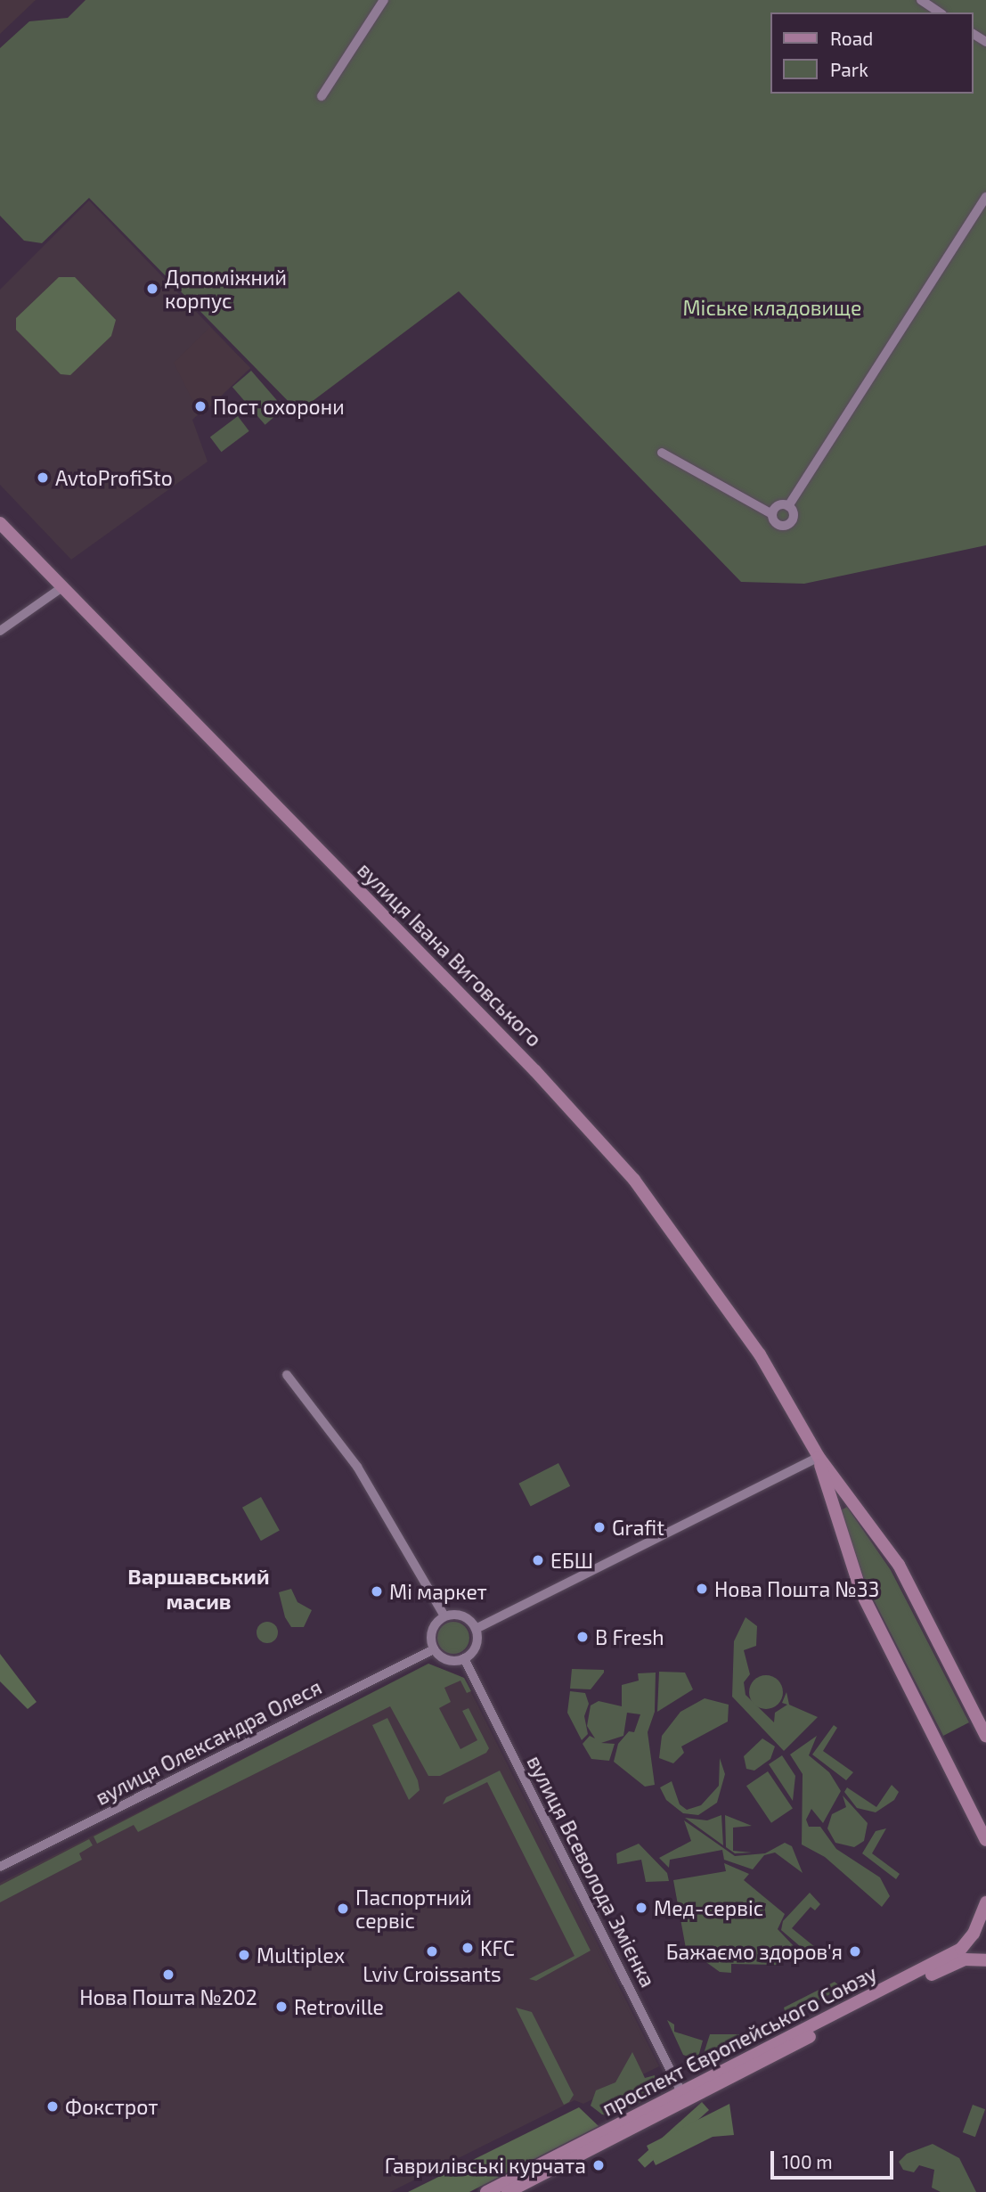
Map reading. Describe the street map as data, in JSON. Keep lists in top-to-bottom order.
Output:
{
  "streets": {
    "main road": ["вулиця Івана Виговського", "проспект Європейського Союзу"],
    "street": ["вулиця Олександра Олеся", "вулиця Всеволода Змієнка"]
  },
  "crossings": [
    ["вулиця Олександра Олеся", "вулиця Всеволода Змієнка"],
    ["вулиця Всеволода Змієнка", "проспект Європейського Союзу"]
  ],
  "districts": ["Варшавський масив"],
  "parks": ["Міське кладовище"],
  "places": [
    "Допоміжний корпус",
    "Пост охорони",
    "AvtoProfiSto",
    "Grafit",
    "ЕБШ",
    "Нова Пошта №33",
    "Mi маркет",
    "B Fresh",
    "Мед-сервіс",
    "Паспортний сервіс",
    "KFC",
    "Lviv Croissants",
    "Бажаємо здоров'я",
    "Multiplex",
    "Нова Пошта №202",
    "Retroville",
    "Фокстрот",
    "Гаврилівські курчата"
  ],
  "legend": ["Road", "Park"],
  "scale_bar": "100 m"
}
